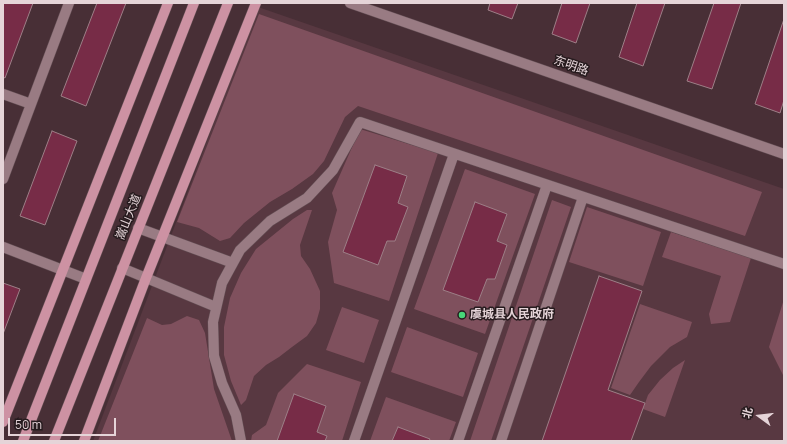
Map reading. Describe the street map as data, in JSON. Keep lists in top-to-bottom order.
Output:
{
  "streets": {
    "main road": ["嵩山大道"],
    "street": ["东明路"]
  },
  "places": ["虞城县人民政府"],
  "scale_bar": "50 m",
  "north": "left"
}
